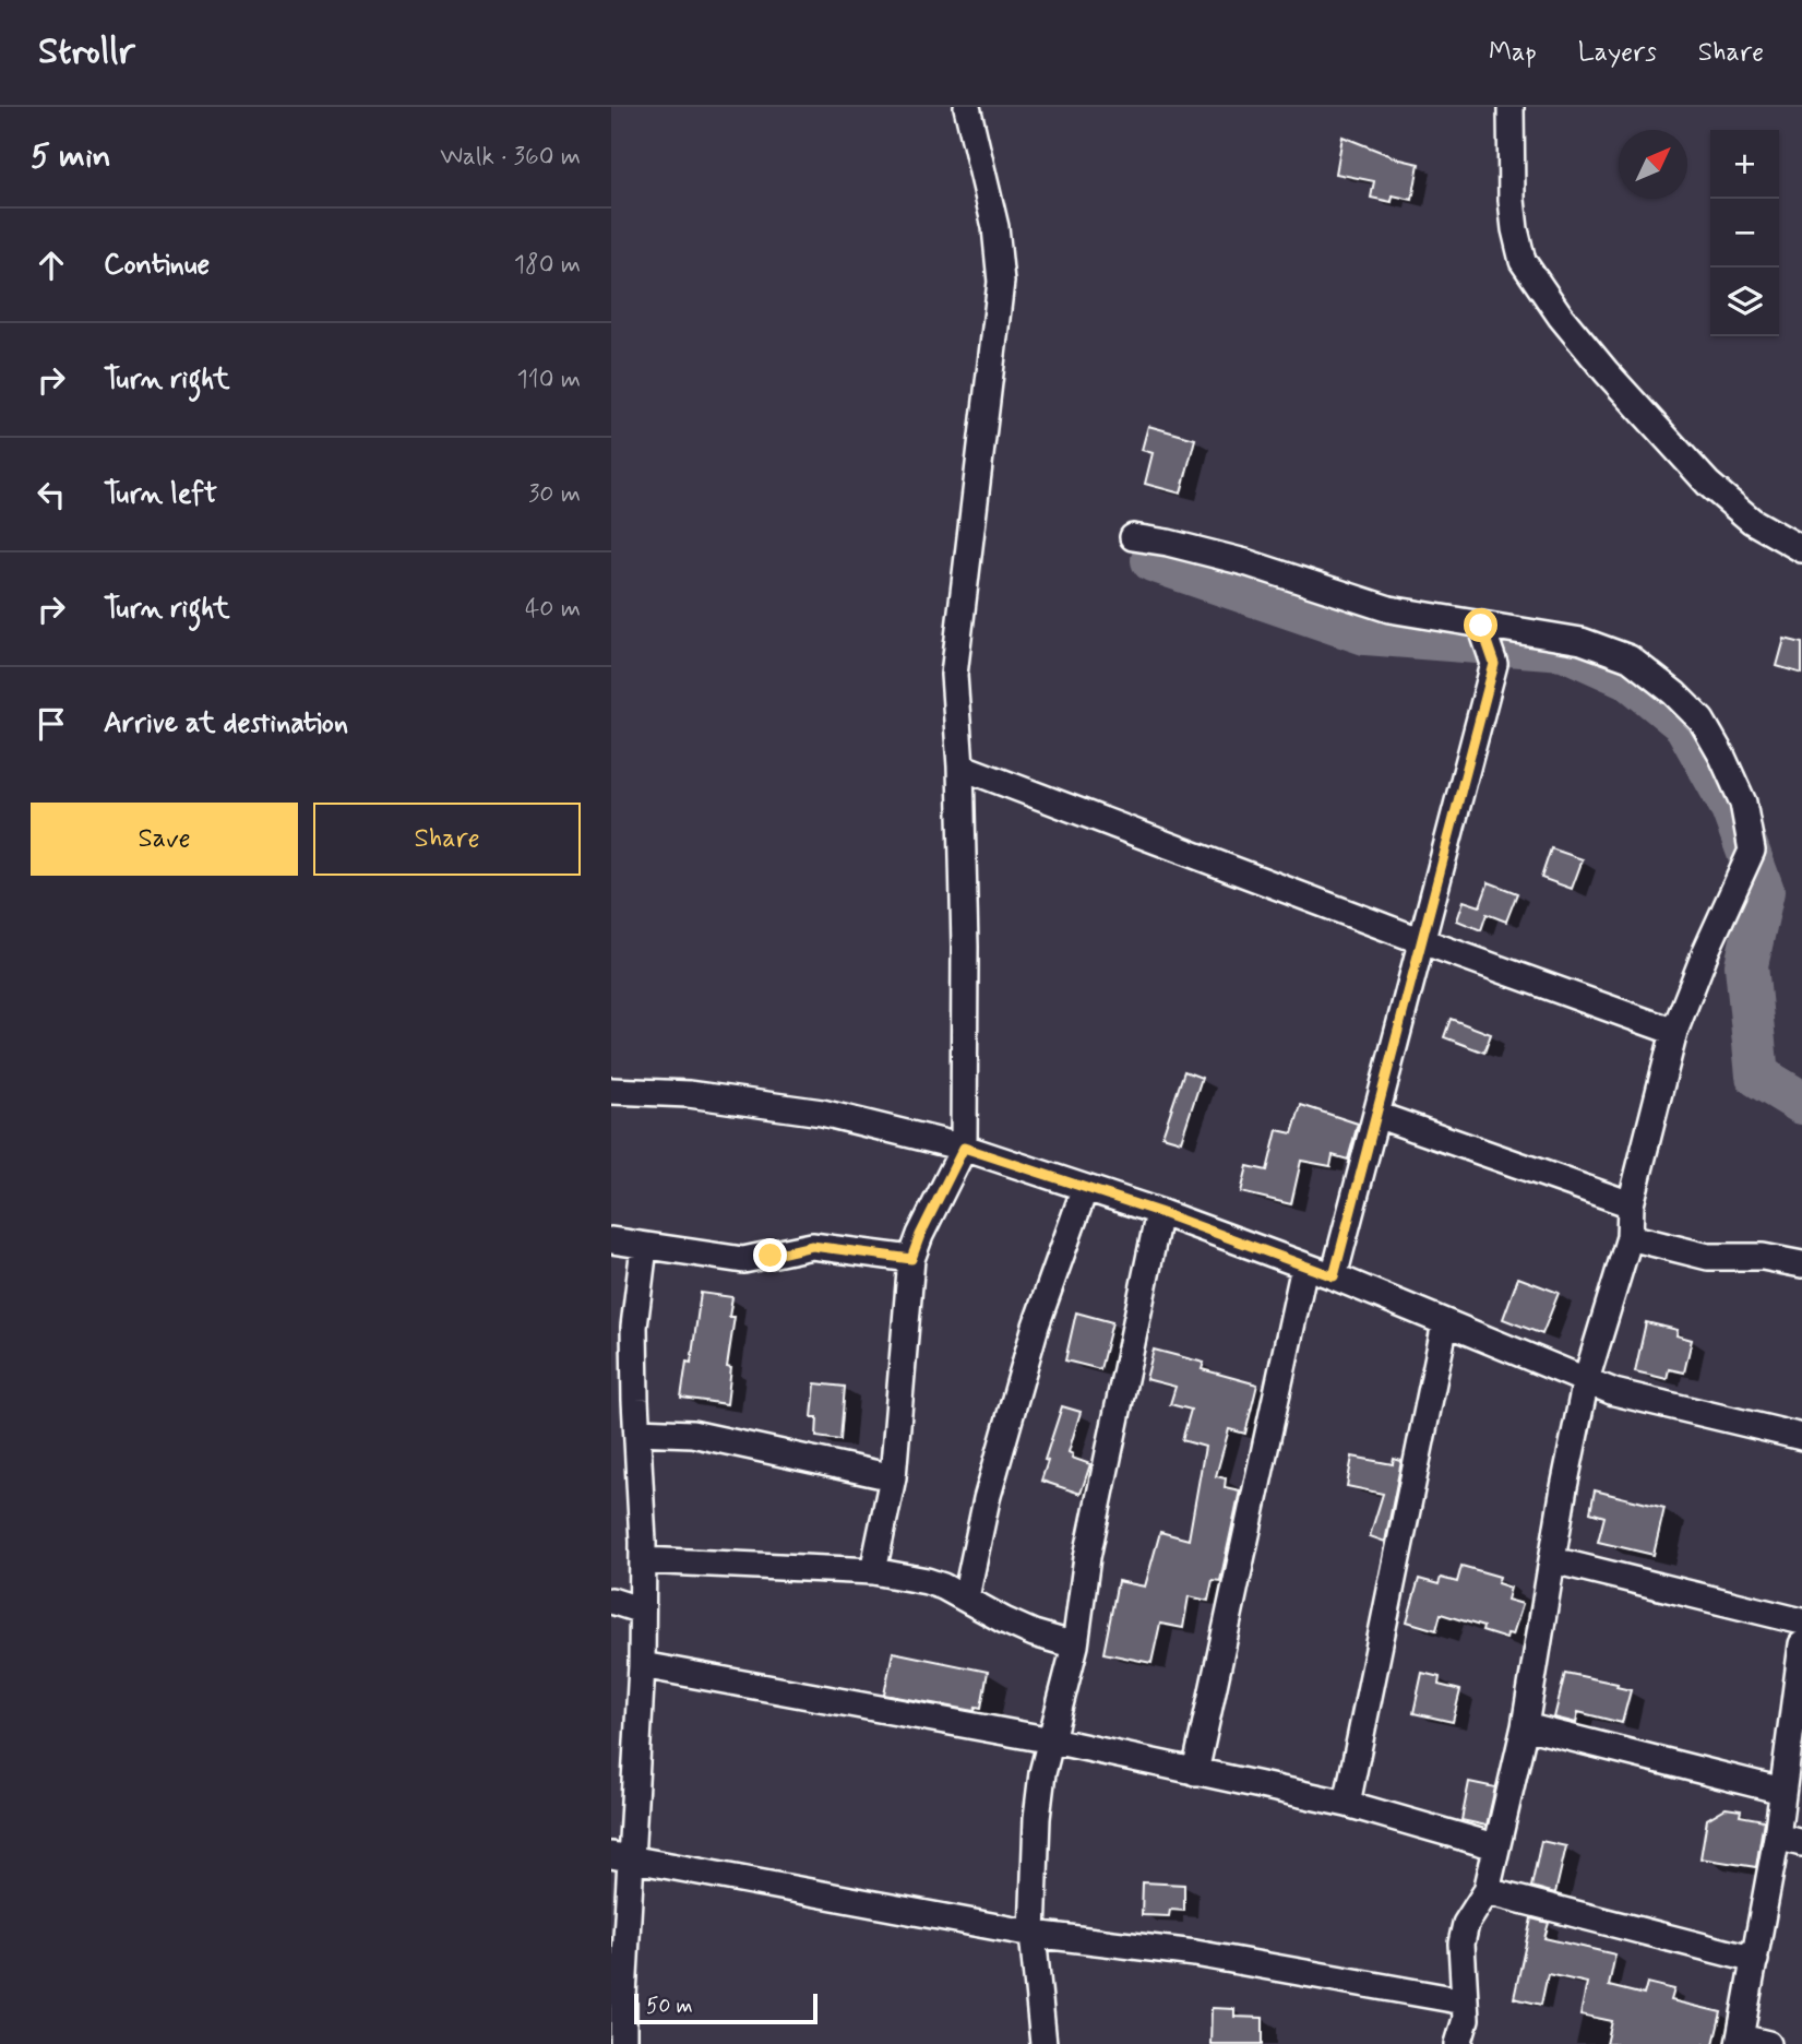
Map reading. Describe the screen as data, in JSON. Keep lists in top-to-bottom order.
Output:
{
  "scale_bar": "50 m",
  "north": "top right",
  "page": {
    "header": "Strollr",
    "nav": ["Map", "Layers", "Share"],
    "heading": ["5 min", "Walk · 360 m"],
    "map_buttons": ["+", "−"],
    "list": [
      ["Continue", "180 m"],
      ["Turn right", "110 m"],
      ["Turn left", "30 m"],
      ["Turn right", "40 m"],
      "Arrive at destination"
    ],
    "buttons": ["Save", "Share"],
    "scale": "50 m"
  }
}
